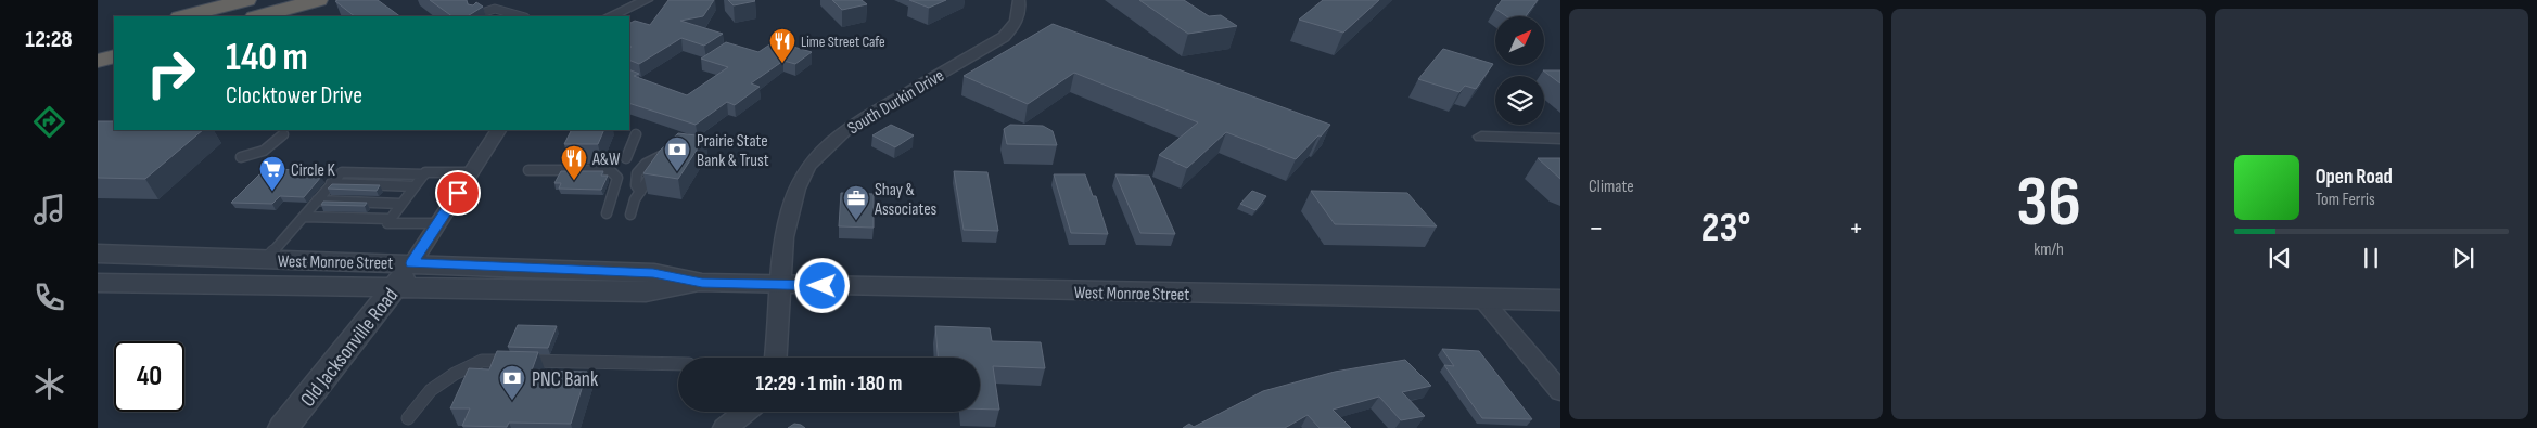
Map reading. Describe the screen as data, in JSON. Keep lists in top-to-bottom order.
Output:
{
  "streets": {
    "street": ["South Durkin Drive", "West Monroe Street", "Old Jacksonville Road"]
  },
  "crossings": [
    ["South Durkin Drive", "West Monroe Street"],
    ["West Monroe Street", "Old Jacksonville Road"]
  ],
  "places": {
    "restaurant": ["Lime Street Cafe", "A&W"],
    "bank": ["Prairie State Bank & Trust", "PNC Bank"],
    "supermarket": ["Circle K"],
    "office": ["Shay & Associates"]
  },
  "north": "top right",
  "page": {
    "tabs": "12:28",
    "tile": [
      "Climate",
      ["36", "km/h"]
    ],
    "turn": ["140 m", "Clocktower Drive"],
    "song": ["Open Road", "Tom Ferris"],
    "heat": ["−", "23°", "+"],
    "limit": "40",
    "trip": "12:29 · 1 min · 180 m"
  }
}
